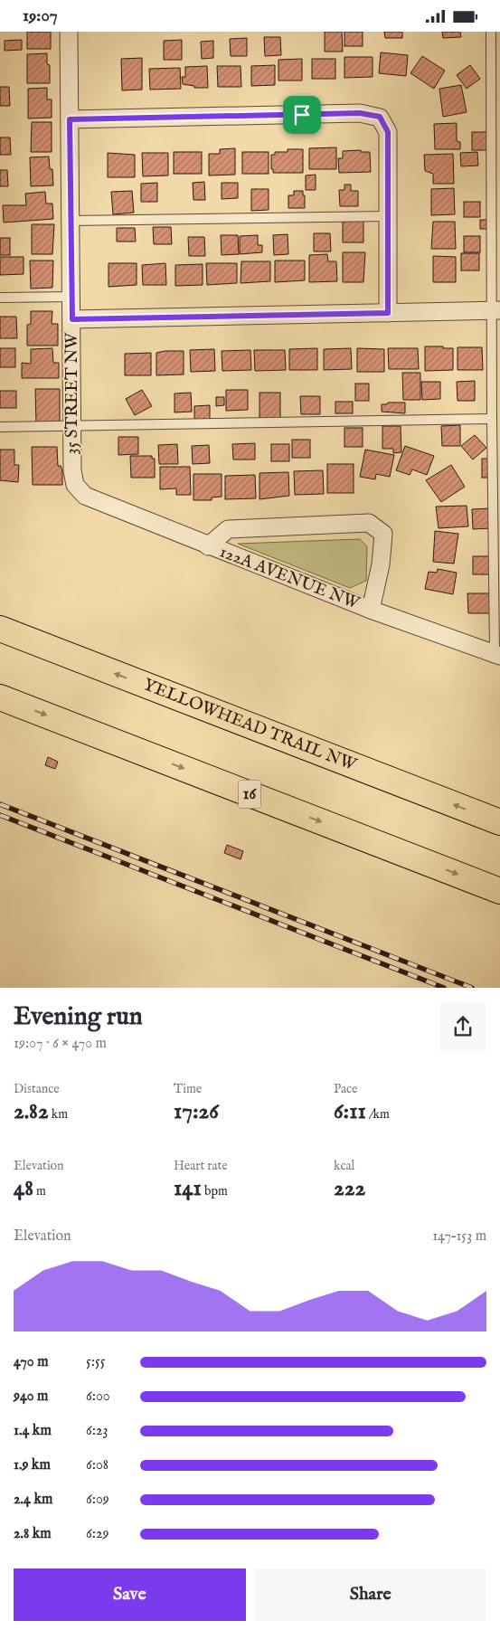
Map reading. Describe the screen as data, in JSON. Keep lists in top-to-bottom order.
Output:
{
  "streets": {
    "highway": ["YELLOWHEAD TRAIL NW", "16"],
    "street": ["35 STREET NW", "122A AVENUE NW"]
  },
  "crossings": [
    ["35 STREET NW", "122A AVENUE NW"]
  ],
  "page": {
    "status": "19:07",
    "heading": ["Evening run", "19:07 · 6 × 470 m"],
    "stats": [
      ["Distance", "2.82 km"],
      ["Time", "17:26"],
      ["Pace", "6:11 /km"],
      ["Elevation", "48 m"],
      ["Heart rate", "141 bpm"],
      ["kcal", "222"]
    ],
    "chart": ["Elevation", "147–153 m"],
    "list": [
      {
        "name": "470 m",
        "note": "5:55"
      },
      {
        "name": "940 m",
        "note": "6:00"
      },
      {
        "name": "1.4 km",
        "note": "6:23"
      },
      {
        "name": "1.9 km",
        "note": "6:08"
      },
      {
        "name": "2.4 km",
        "note": "6:09"
      },
      {
        "name": "2.8 km",
        "note": "6:29"
      }
    ],
    "buttons": ["Save", "Share"]
  }
}
